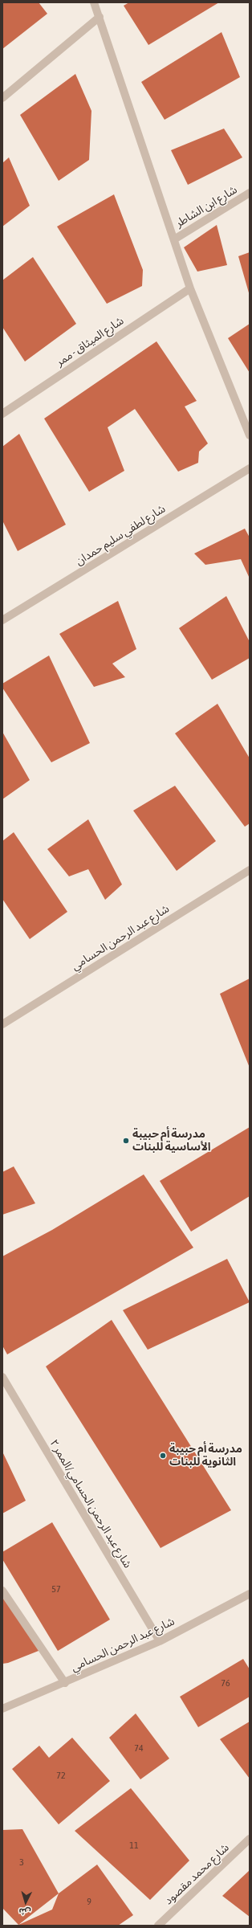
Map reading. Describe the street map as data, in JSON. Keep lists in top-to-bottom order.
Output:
{
  "streets": {
    "street": [
      "شارع ابن الشاطر",
      "شارع الميثاق - ممر",
      "شارع لطفي سليم حمدان",
      "شارع عبد الرحمن الحسامي",
      "شارع عبد الرحمن الحسامي/الممر ٢",
      "شارع محمد مقصود"
    ]
  },
  "crossings": [
    ["شارع عبد الرحمن الحسامي", "شارع عبد الرحمن الحسامي/الممر ٢"]
  ],
  "places": ["مدرسة أم حبيبة الأساسية للبنات", "مدرسة أم حبيبة الثانوية للبنات"],
  "house_numbers": [
    "57",
    "76",
    "74",
    "72",
    "11",
    "3",
    "9"
  ],
  "north": "bottom"
}
